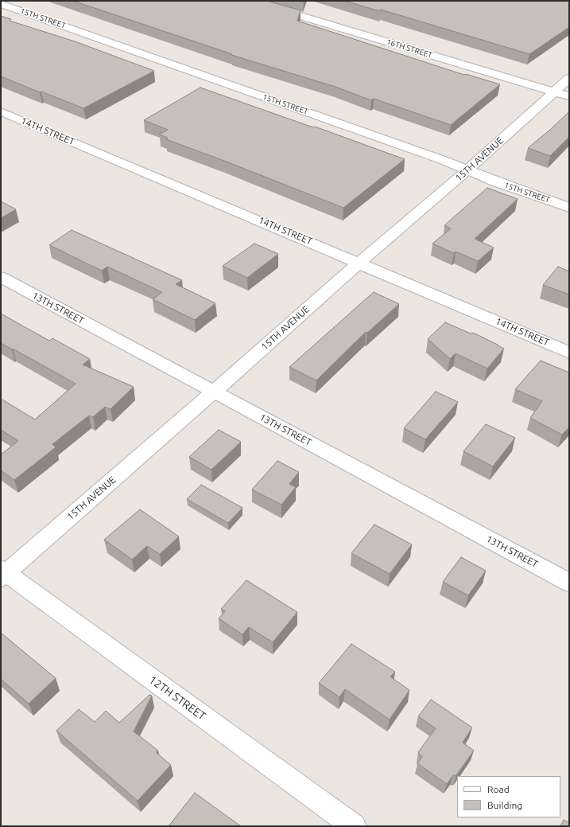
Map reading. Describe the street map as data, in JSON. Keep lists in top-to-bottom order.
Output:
{
  "streets": {
    "street": [
      "15TH STREET",
      "16TH STREET",
      "14TH STREET",
      "15TH AVENUE",
      "13TH STREET",
      "12TH STREET"
    ]
  },
  "crossings": [
    ["15TH STREET", "15TH AVENUE"],
    ["16TH STREET", "15TH AVENUE"],
    ["14TH STREET", "15TH AVENUE"],
    ["15TH AVENUE", "13TH STREET"],
    ["15TH AVENUE", "12TH STREET"]
  ],
  "legend": ["Road", "Building"]
}
